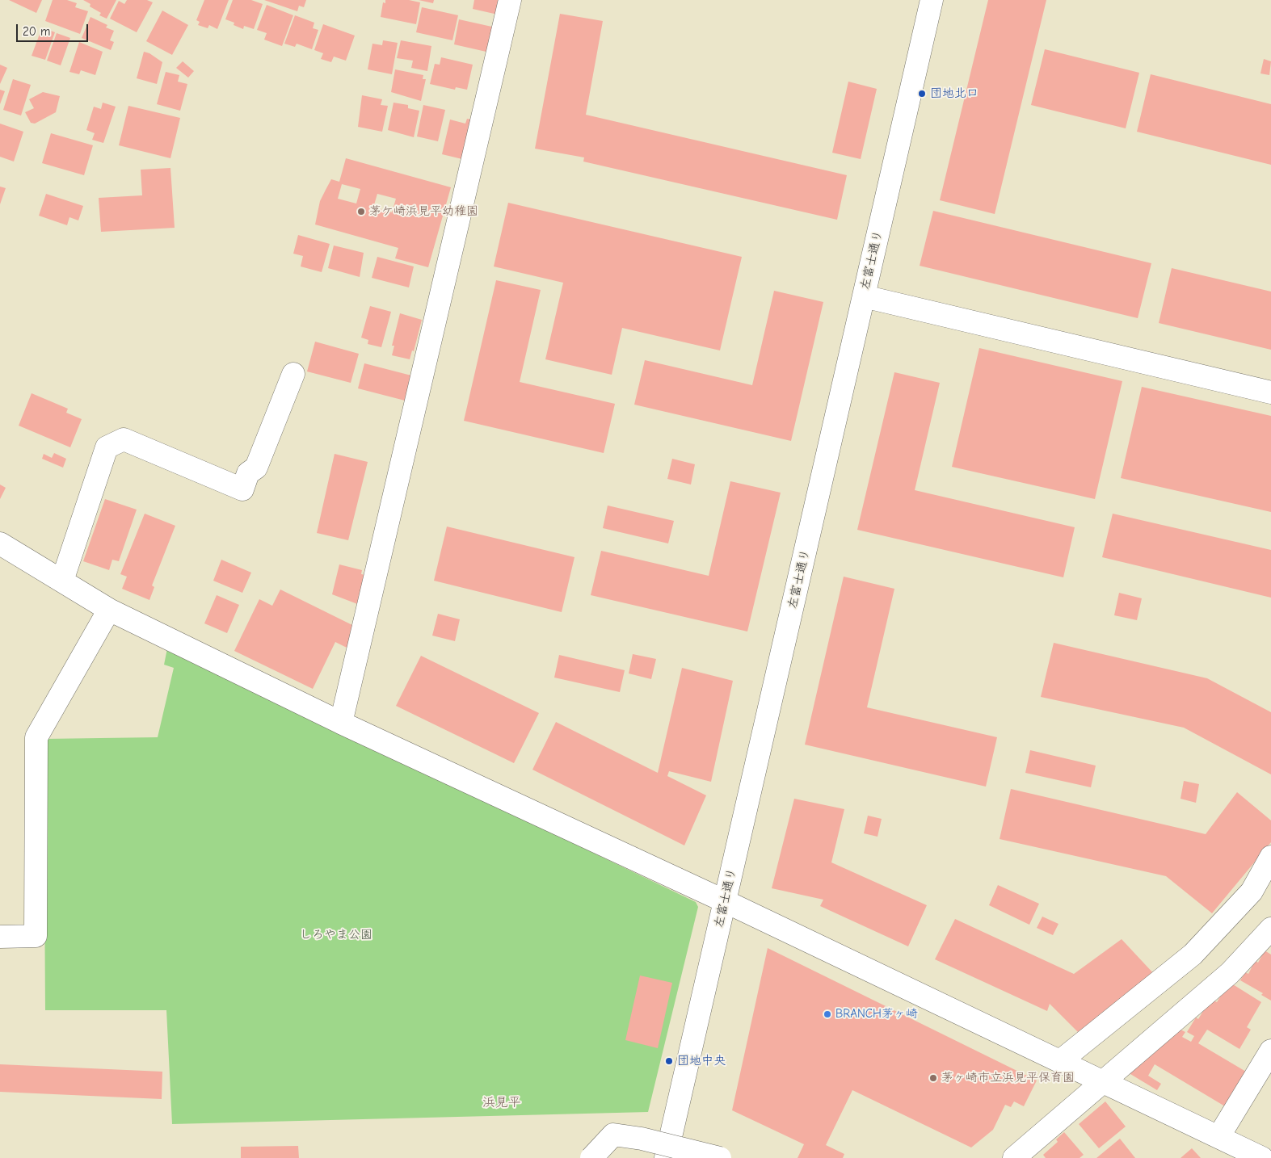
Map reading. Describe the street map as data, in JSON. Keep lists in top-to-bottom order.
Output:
{
  "streets": {
    "street": ["左富士通り"]
  },
  "districts": ["浜見平"],
  "parks": ["しろやま公園"],
  "places": [
    "団地北口",
    "茅ケ崎浜見平幼稚園",
    "BRANCH茅ヶ崎",
    "団地中央",
    "茅ヶ崎市立浜見平保育園"
  ],
  "scale_bar": "20 m"
}
